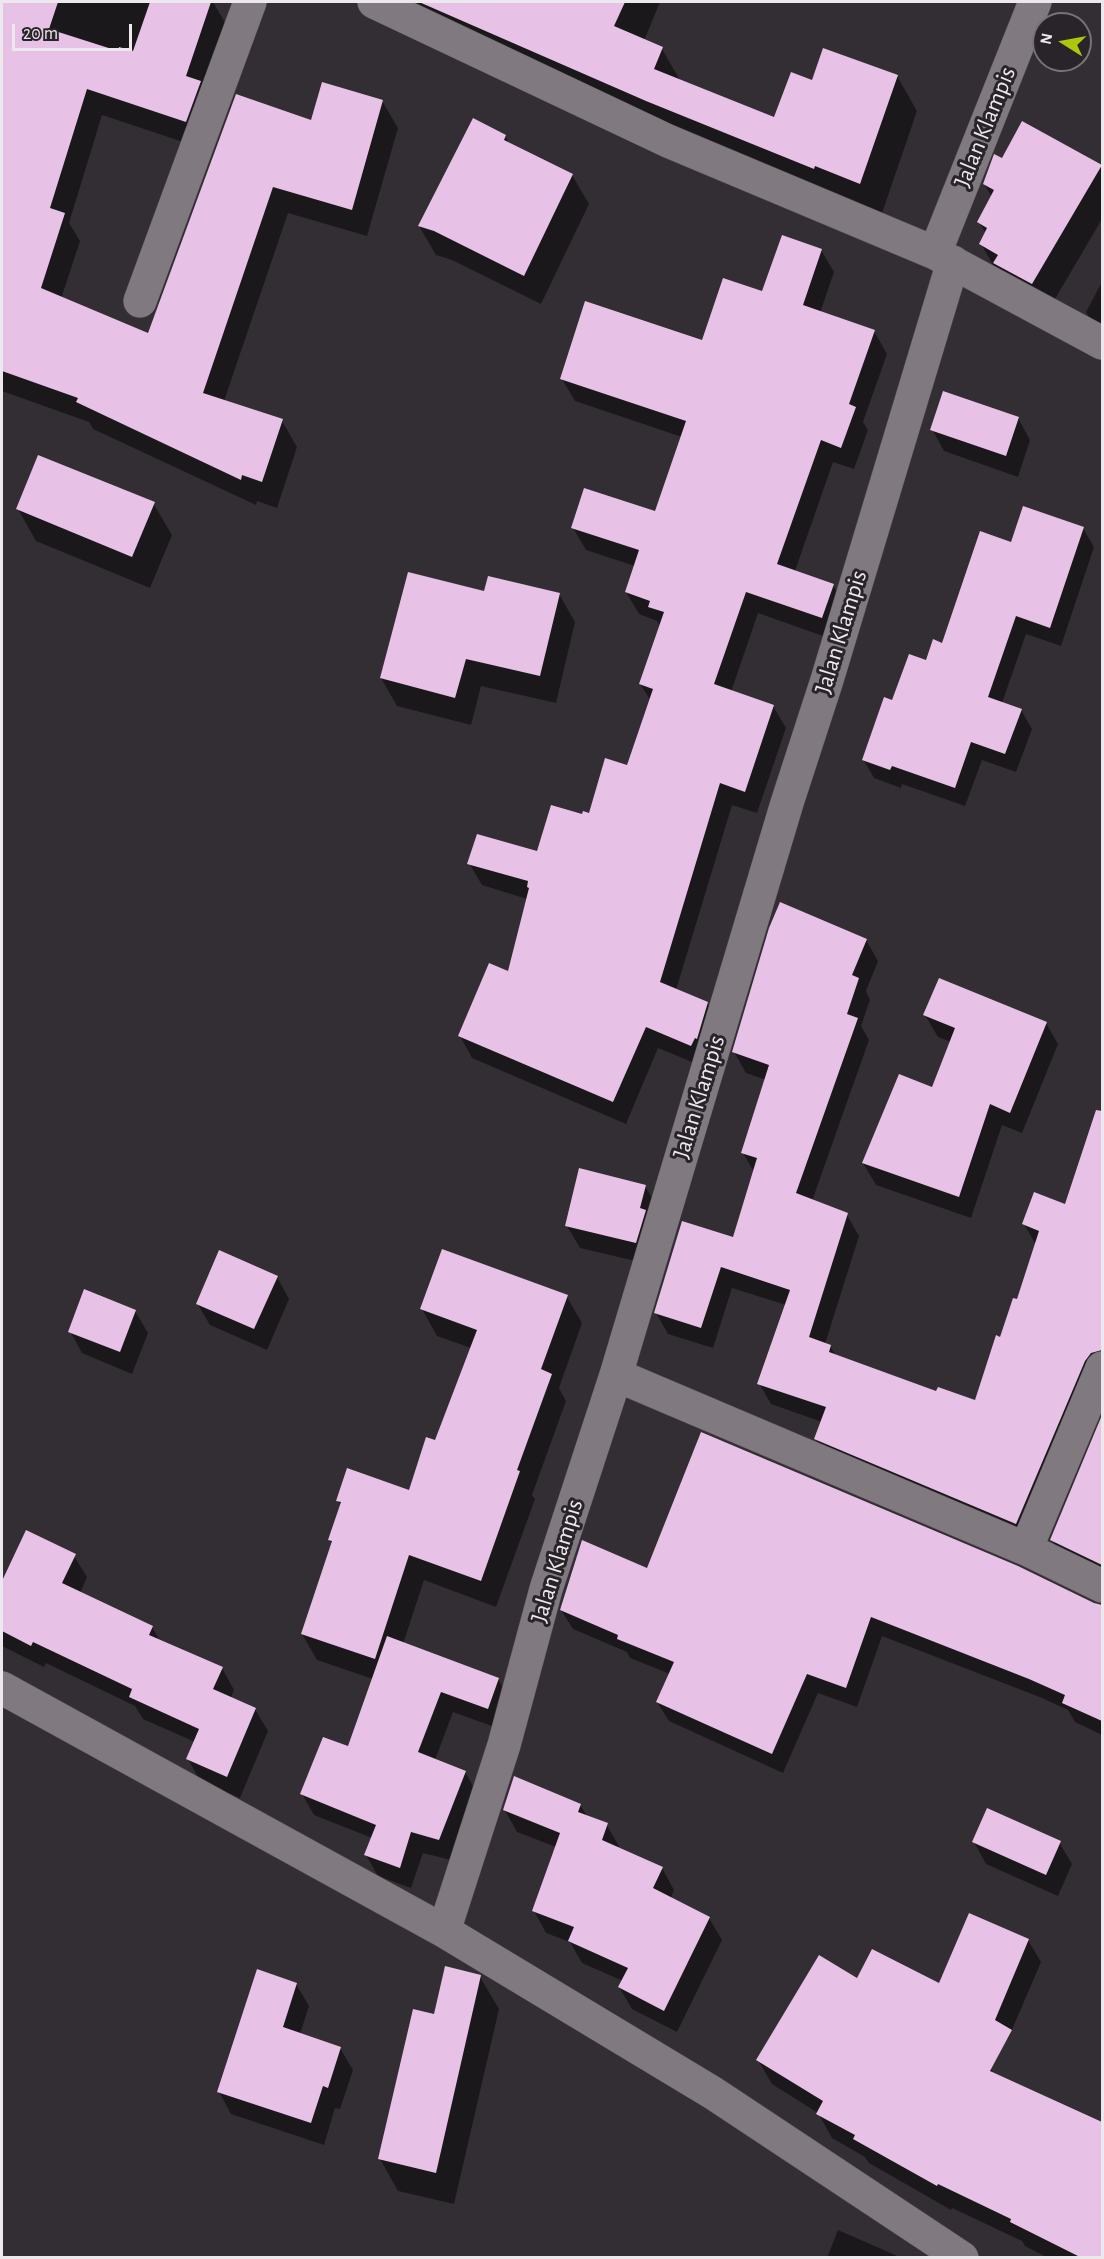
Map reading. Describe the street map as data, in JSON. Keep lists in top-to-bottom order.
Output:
{
  "streets": {
    "street": ["Jalan Klampis"]
  },
  "scale_bar": "20 m",
  "north": "left"
}
